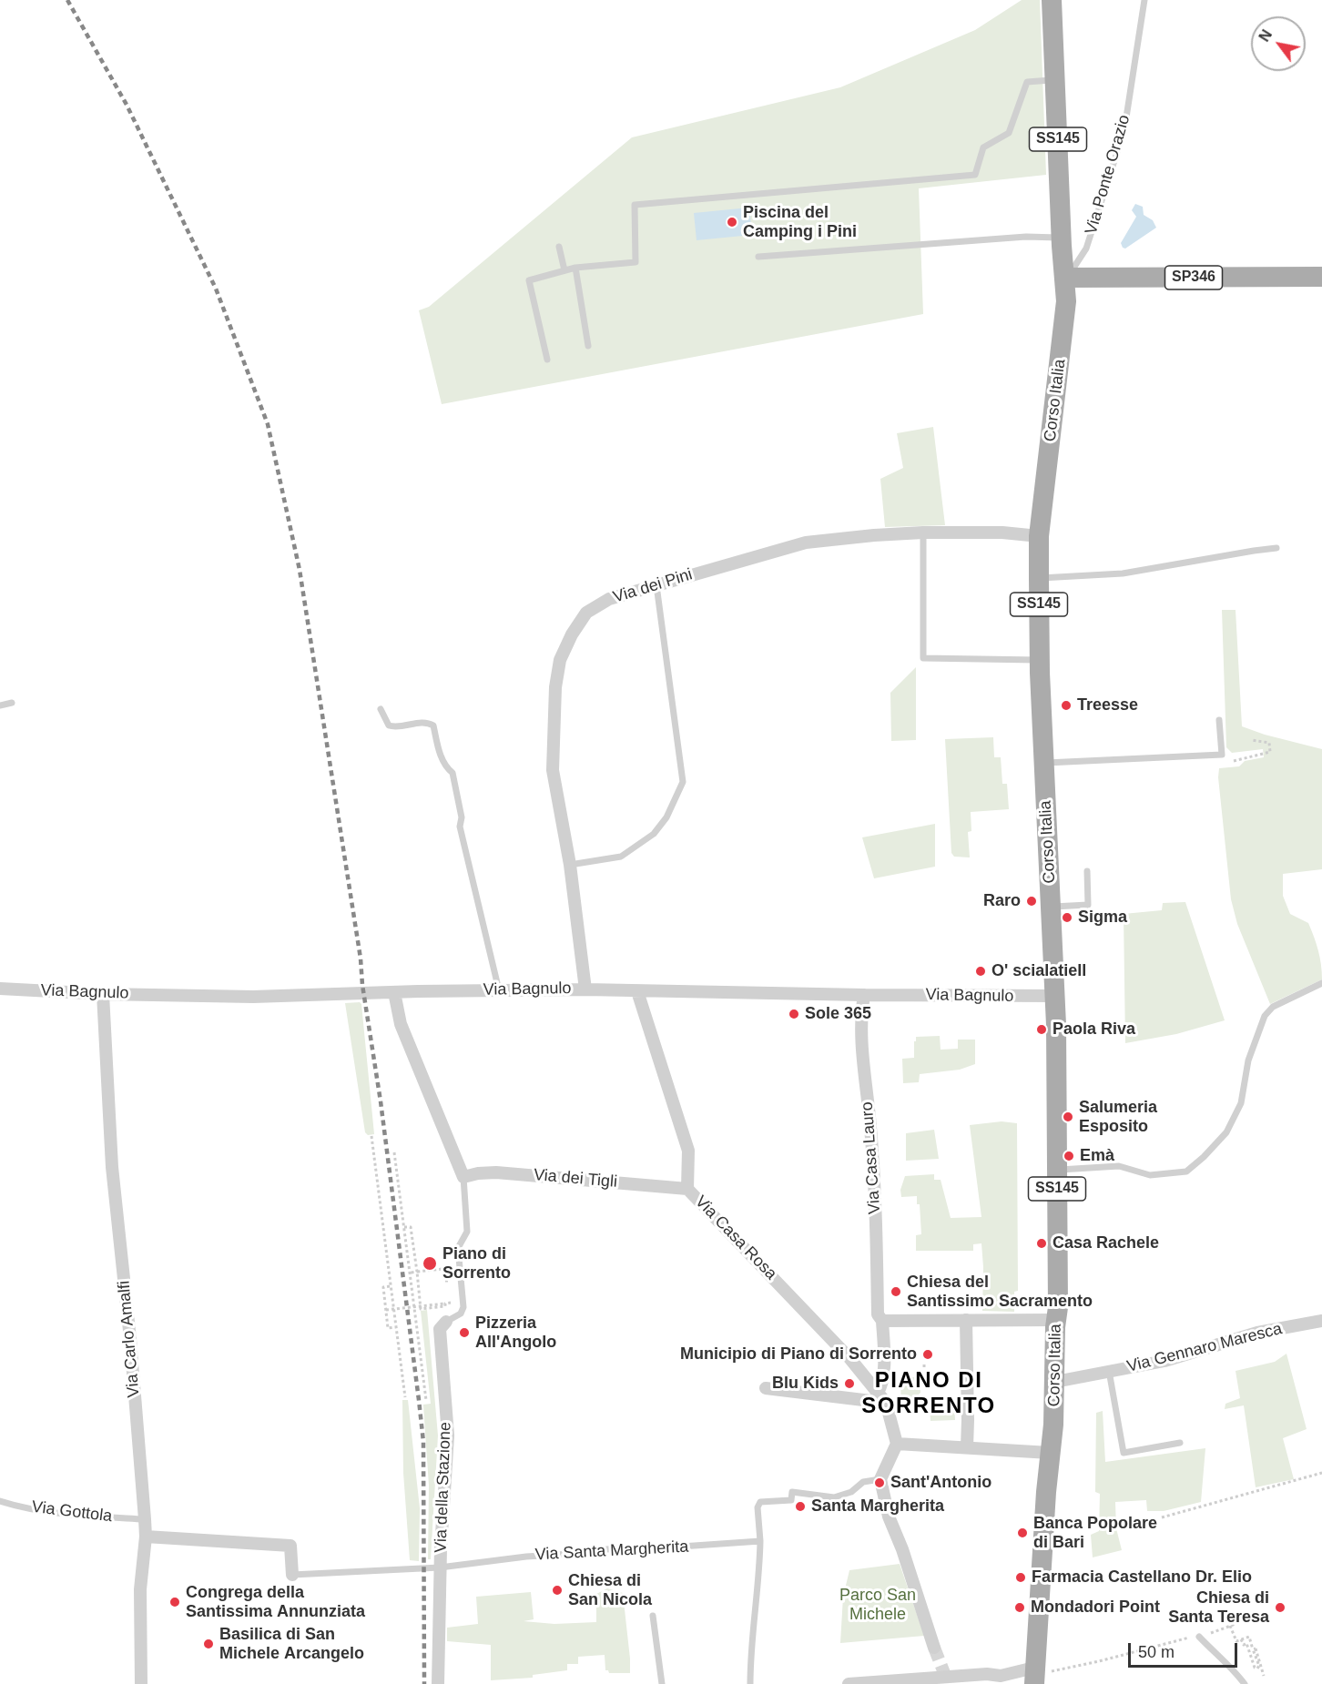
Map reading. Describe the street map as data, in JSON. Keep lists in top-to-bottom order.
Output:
{
  "streets": {
    "main road": ["SS145", "SP346", "Corso Italia"],
    "street": [
      "Via dei Pini",
      "Via Bagnulo",
      "Via Casa Lauro",
      "Via dei Tigli",
      "Via Casa Rosa",
      "Via Carlo Amalfi",
      "Via Gennaro Maresca",
      "Via della Stazione"
    ],
    "lane": ["Via Ponte Orazio", "Via Gottola", "Via Santa Margherita"]
  },
  "crossings": [
    ["Via Ponte Orazio", "SP346"],
    ["Via Ponte Orazio", "Corso Italia"],
    ["SP346", "Corso Italia"],
    ["Corso Italia", "Via dei Pini"],
    ["Corso Italia", "Via Bagnulo"],
    ["Corso Italia", "Via Gennaro Maresca"],
    ["Via dei Pini", "Via Bagnulo"],
    ["Via Bagnulo", "Via Casa Lauro"],
    ["Via Bagnulo", "Via Casa Rosa"],
    ["Via Bagnulo", "Via Carlo Amalfi"],
    ["Via Bagnulo", "Via della Stazione"],
    ["Via Casa Lauro", "Via Casa Rosa"],
    ["Via dei Tigli", "Via Casa Rosa"],
    ["Via dei Tigli", "Via della Stazione"],
    ["Via Carlo Amalfi", "Via Gottola"],
    ["Via della Stazione", "Via Santa Margherita"]
  ],
  "districts": ["PIANO DI SORRENTO"],
  "parks": ["Parco San Michele"],
  "places": [
    "Piscina del Camping i Pini",
    "Treesse",
    "Raro",
    "Sigma",
    "O' scialatiell",
    "Sole 365",
    "Paola Riva",
    "Salumeria Esposito",
    "Emà",
    "Casa Rachele",
    "Piano di Sorrento",
    "Chiesa del Santissimo Sacramento",
    "Pizzeria All'Angolo",
    "Municipio di Piano di Sorrento",
    "Blu Kids",
    "Sant'Antonio",
    "Santa Margherita",
    "Banca Popolare di Bari",
    "Farmacia Castellano Dr. Elio",
    "Chiesa di San Nicola",
    "Congrega della Santissima Annunziata",
    "Mondadori Point",
    "Chiesa di Santa Teresa",
    "Basilica di San Michele Arcangelo"
  ],
  "scale_bar": "50 m",
  "north": "top left"
}
